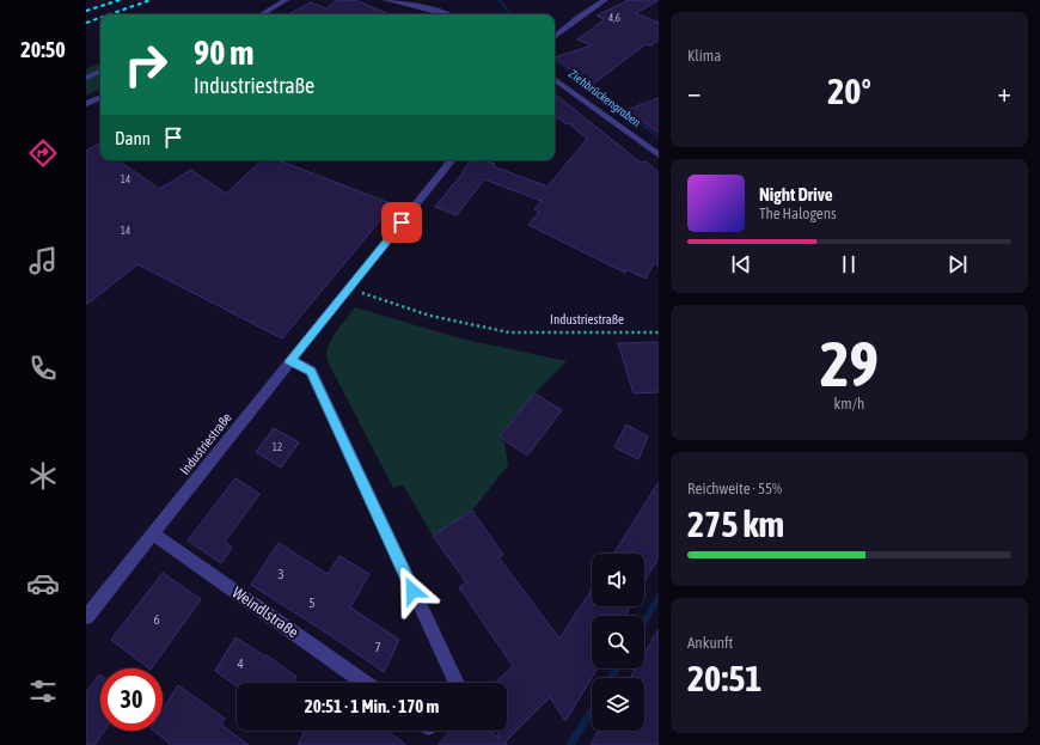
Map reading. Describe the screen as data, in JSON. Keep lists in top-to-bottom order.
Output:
{
  "streets": {
    "street": ["Industriestraße", "Weindlstraße"]
  },
  "crossings": [
    ["Industriestraße", "Weindlstraße"]
  ],
  "water": ["Ziehbrückengraben"],
  "house_numbers": [
    "4,6",
    "14",
    "14",
    "12",
    "3",
    "5",
    "6",
    "7",
    "4"
  ],
  "page": {
    "tabs": "20:50",
    "tile": [
      "Klima",
      ["29", "km/h"],
      ["Reichweite · 55%", "275 km"],
      ["Ankunft", "20:51"]
    ],
    "turn": ["90 m", "Industriestraße"],
    "heat": ["−", "20°", "+"],
    "then": "Dann",
    "song": ["Night Drive", "The Halogens"],
    "limit": "30",
    "trip": "20:51 · 1 Min. · 170 m"
  }
}
